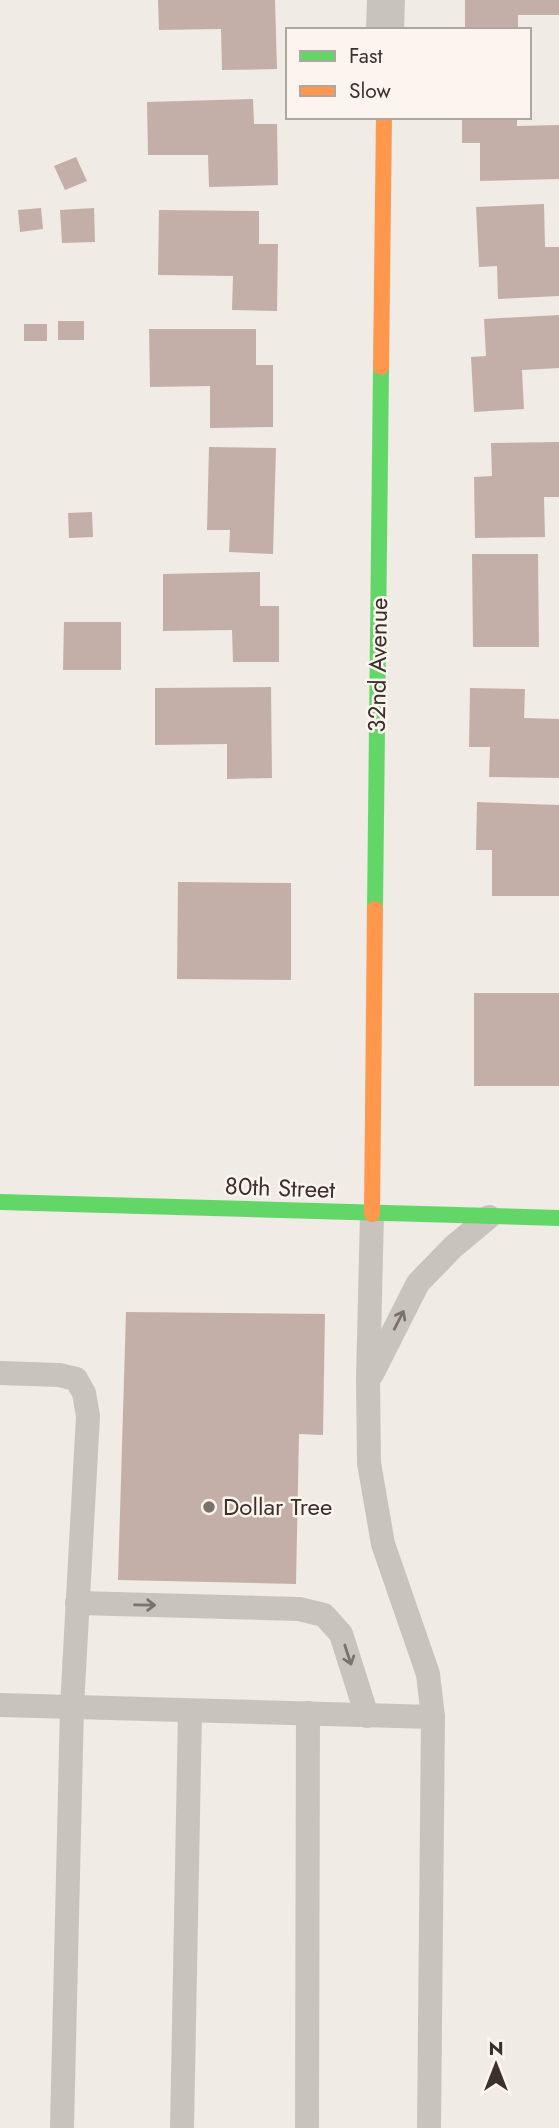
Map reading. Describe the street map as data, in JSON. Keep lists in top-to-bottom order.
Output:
{
  "streets": {
    "street": ["32nd Avenue", "80th Street"]
  },
  "crossings": [
    ["32nd Avenue", "80th Street"]
  ],
  "places": ["Dollar Tree"],
  "legend": ["Fast", "Slow"],
  "north": "top"
}
